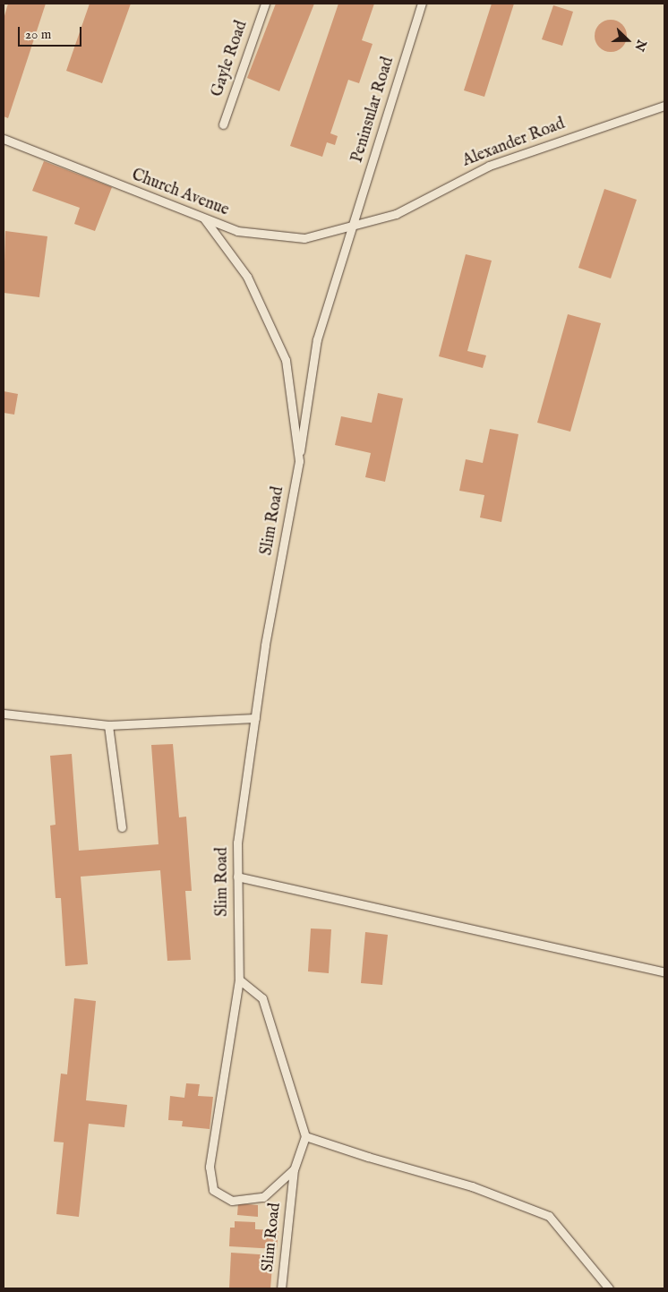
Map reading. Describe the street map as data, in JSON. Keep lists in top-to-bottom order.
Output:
{
  "streets": {
    "lane": [
      "Gayle Road",
      "Peninsular Road",
      "Alexander Road",
      "Church Avenue",
      "Slim Road"
    ]
  },
  "crossings": [
    ["Peninsular Road", "Alexander Road"],
    ["Peninsular Road", "Church Avenue"],
    ["Peninsular Road", "Slim Road"],
    ["Alexander Road", "Church Avenue"],
    ["Alexander Road", "Slim Road"],
    ["Church Avenue", "Slim Road"]
  ],
  "scale_bar": "20 m",
  "north": "right"
}
